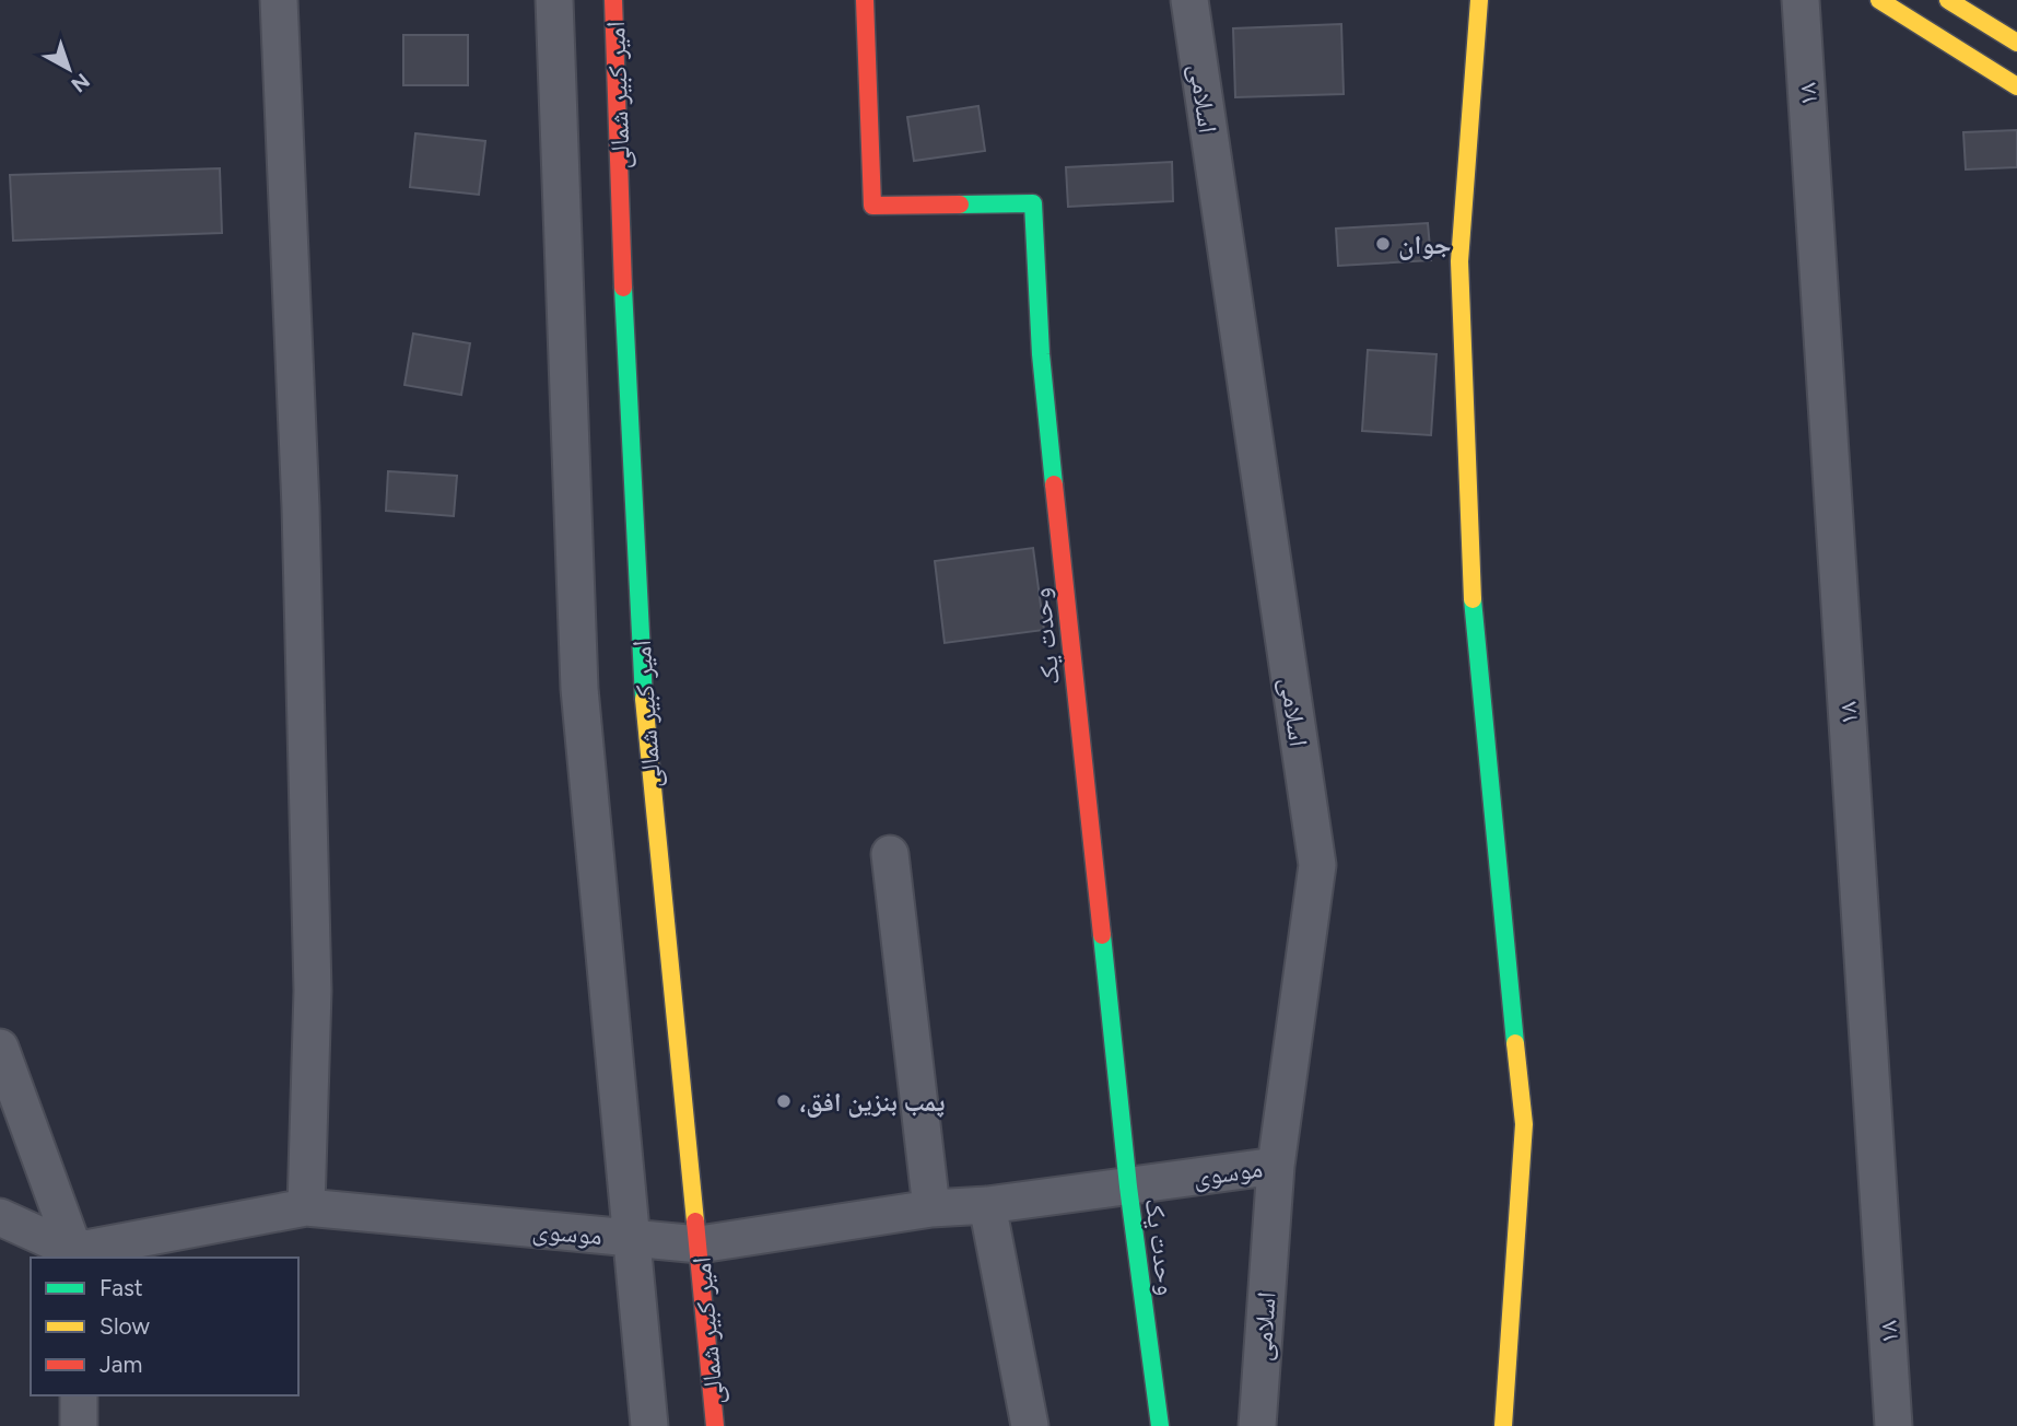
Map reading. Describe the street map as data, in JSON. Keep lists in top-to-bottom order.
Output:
{
  "streets": {
    "street": [
      "۱۸",
      "امیر کبیر شمالی",
      "اسلامی",
      "وحدت یک",
      "موسوی"
    ]
  },
  "crossings": [
    ["امیر کبیر شمالی", "موسوی"],
    ["اسلامی", "موسوی"],
    ["وحدت یک", "موسوی"]
  ],
  "places": ["جوان", "،پمب بنزین افق"],
  "legend": ["Fast", "Slow", "Jam"],
  "north": "bottom right"
}
